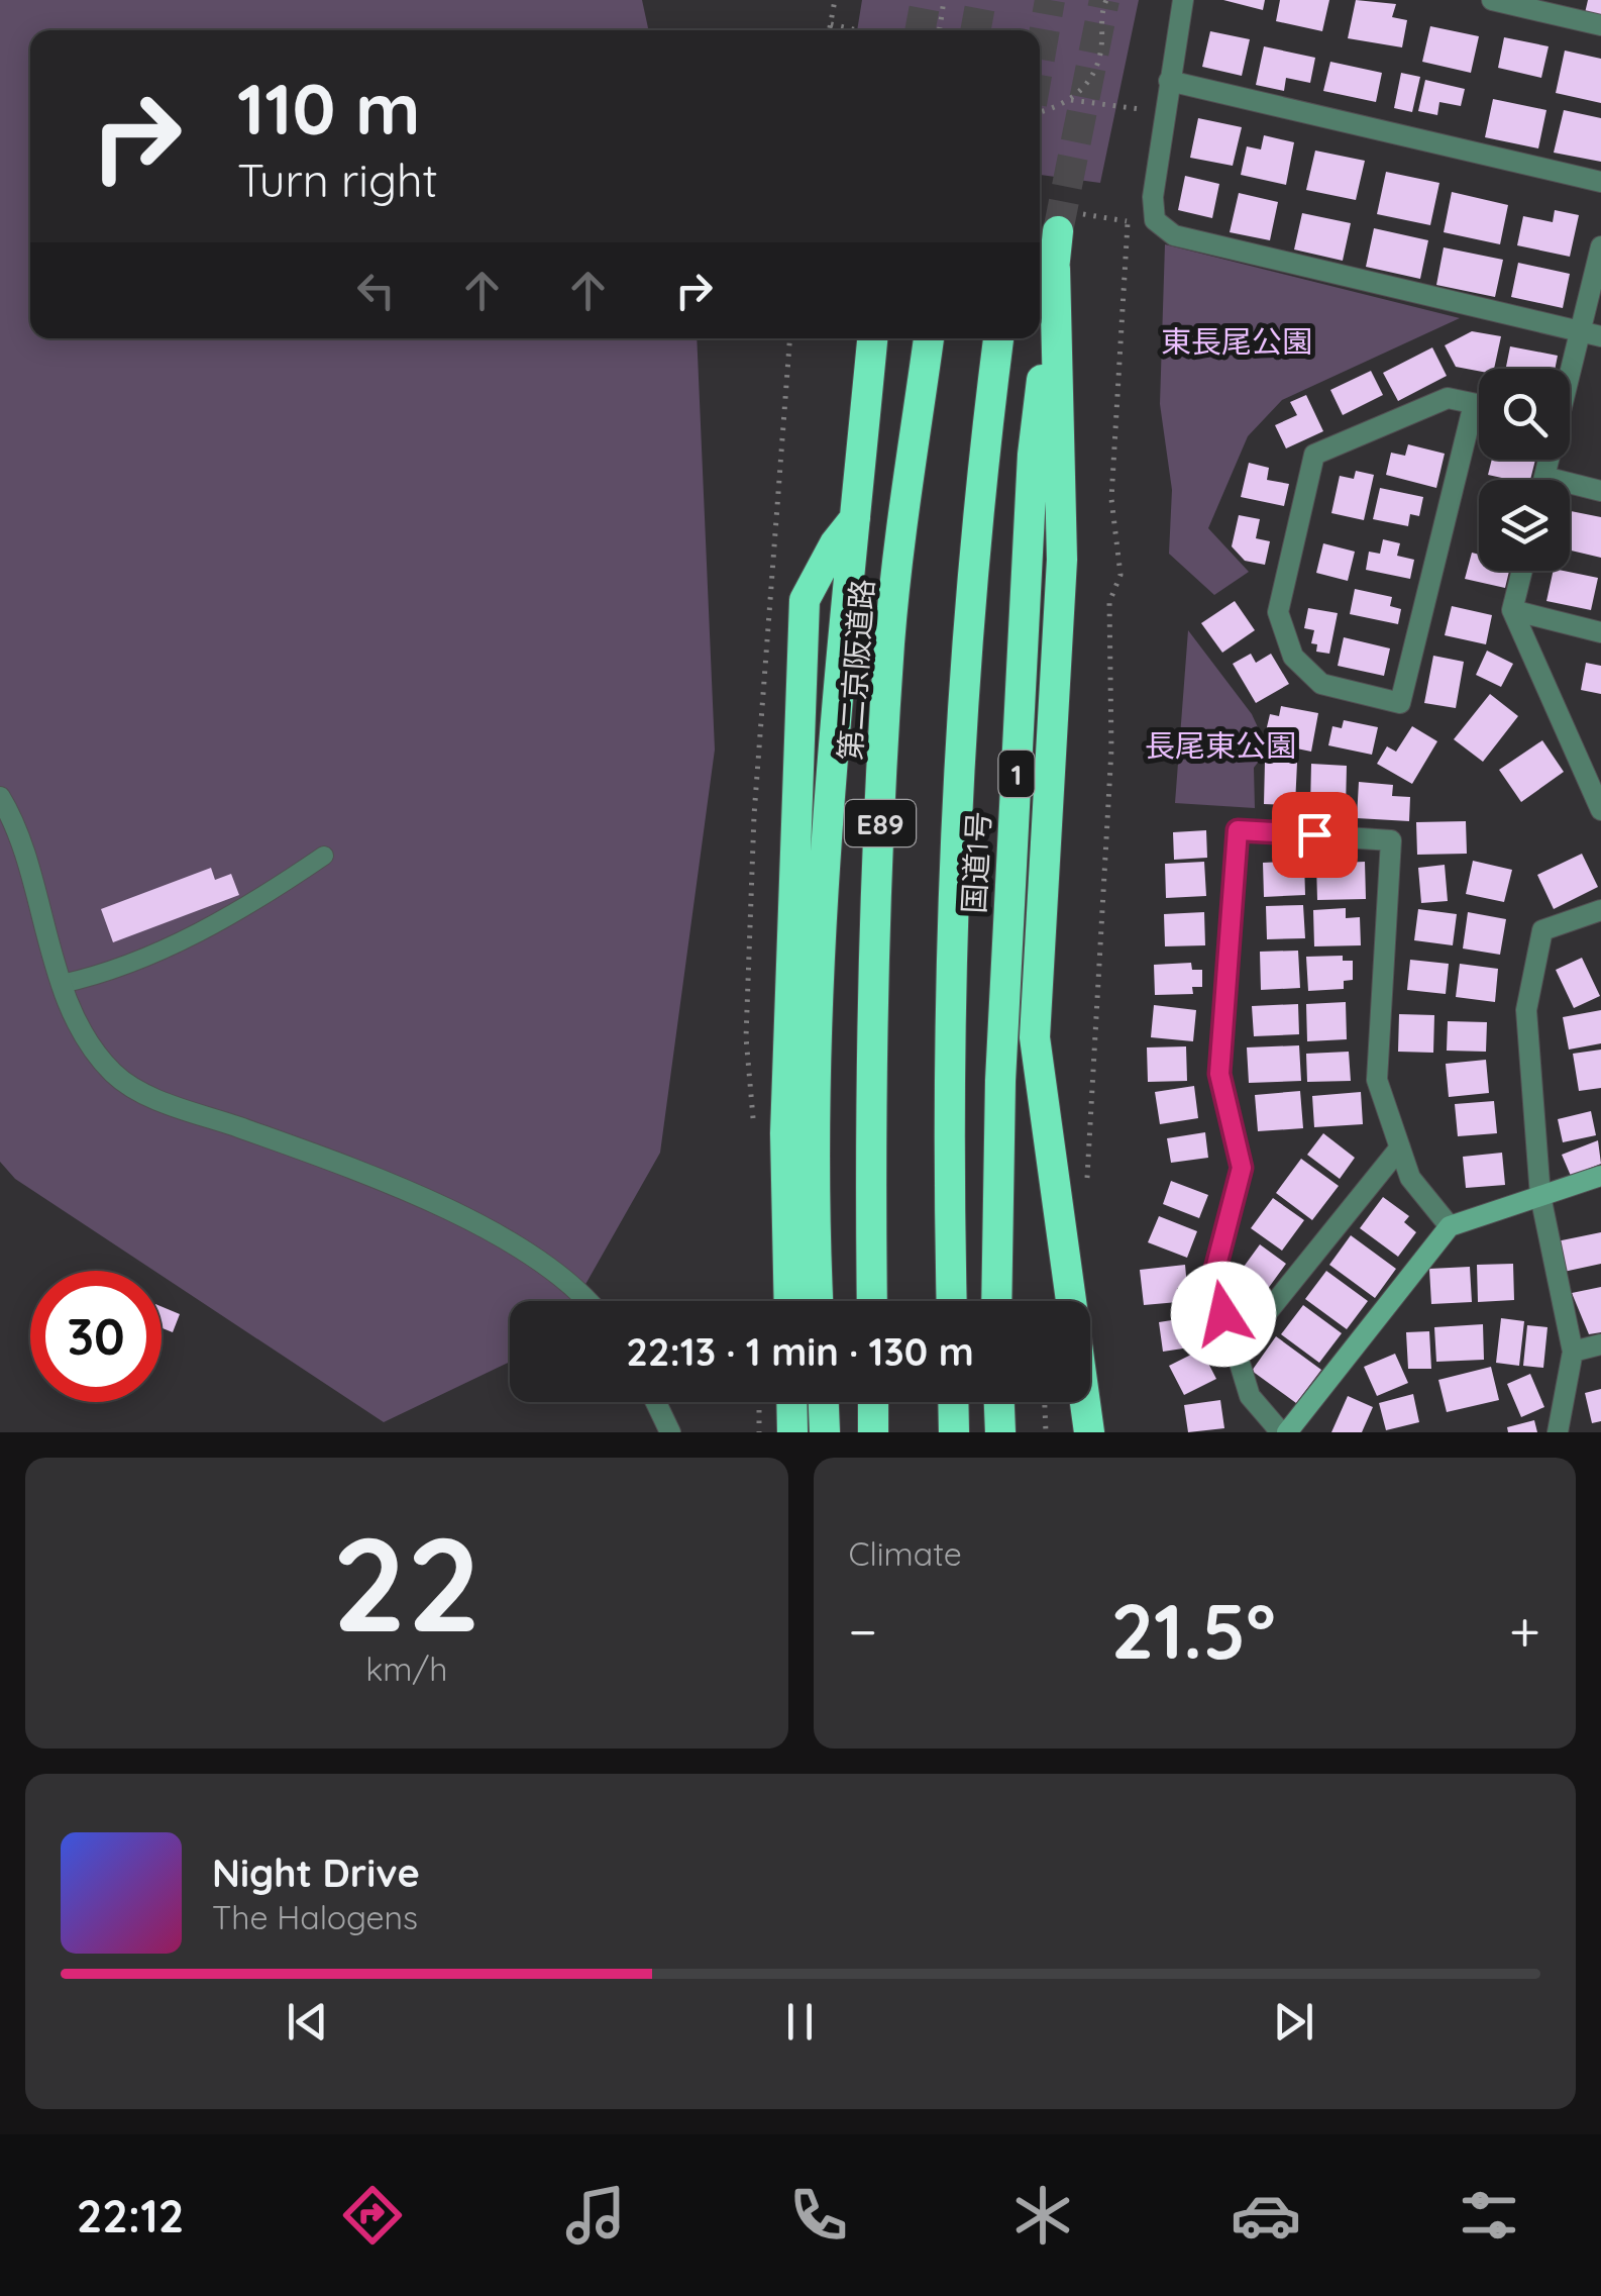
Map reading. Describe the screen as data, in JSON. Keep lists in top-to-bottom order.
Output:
{
  "streets": {
    "highway": [
      "第二京阪道路",
      "1",
      "E89",
      "国道1号"
    ]
  },
  "parks": ["東長尾公園", "長尾東公園"],
  "page": {
    "turn": ["110 m", "Turn right"],
    "limit": "30",
    "trip": "22:13 · 1 min · 130 m",
    "tile": [
      ["22", "km/h"],
      "Climate"
    ],
    "heat": ["−", "21.5°", "+"],
    "song": ["Night Drive", "The Halogens"],
    "tabs": "22:12"
  }
}
